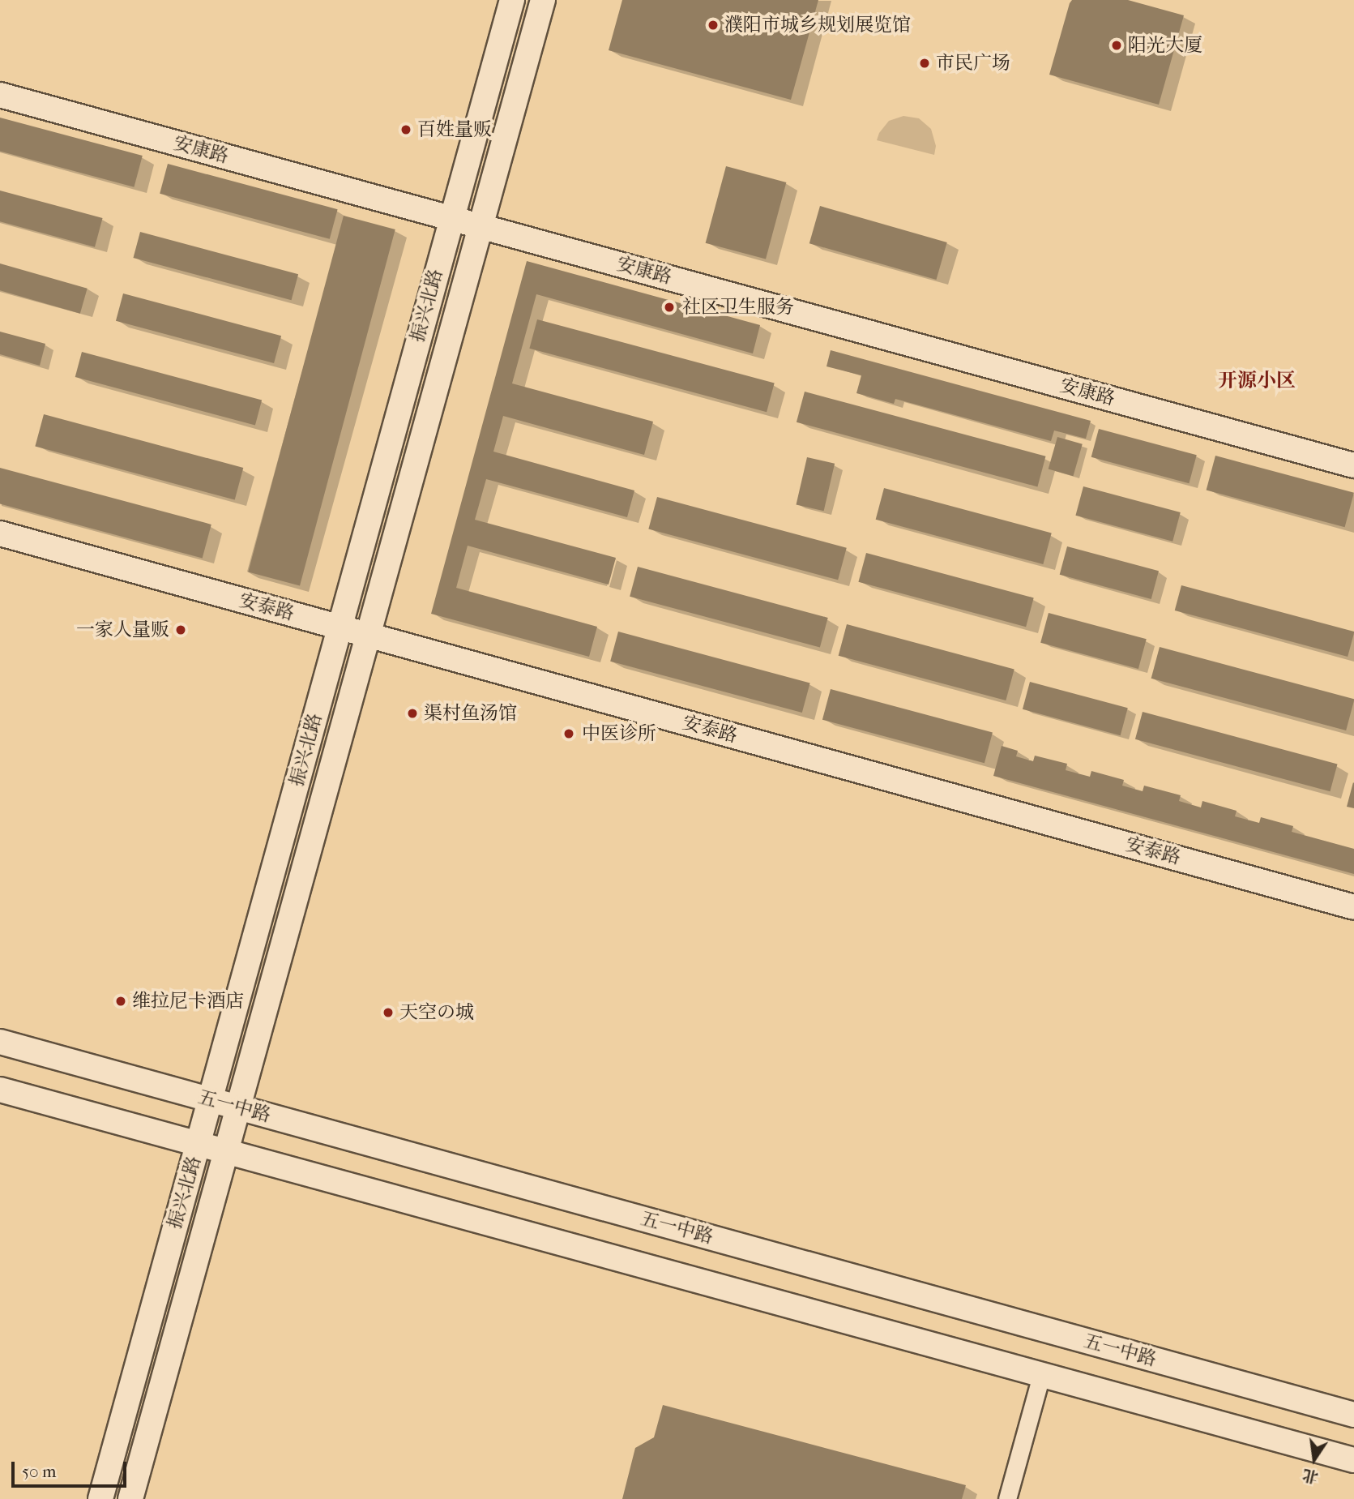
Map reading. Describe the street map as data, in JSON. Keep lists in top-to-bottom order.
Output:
{
  "streets": {
    "street": [
      "安康路",
      "振兴北路",
      "安泰路",
      "五一中路"
    ]
  },
  "crossings": [
    ["安康路", "振兴北路"],
    ["振兴北路", "安泰路"],
    ["振兴北路", "五一中路"]
  ],
  "districts": ["开源小区"],
  "places": [
    "濮阳市城乡规划展览馆",
    "阳光大厦",
    "市民广场",
    "百姓量贩",
    "社区卫生服务",
    "一家人量贩",
    "渠村鱼汤馆",
    "中医诊所",
    "维拉尼卡酒店",
    "天空の城"
  ],
  "scale_bar": "50 m",
  "north": "bottom"
}
